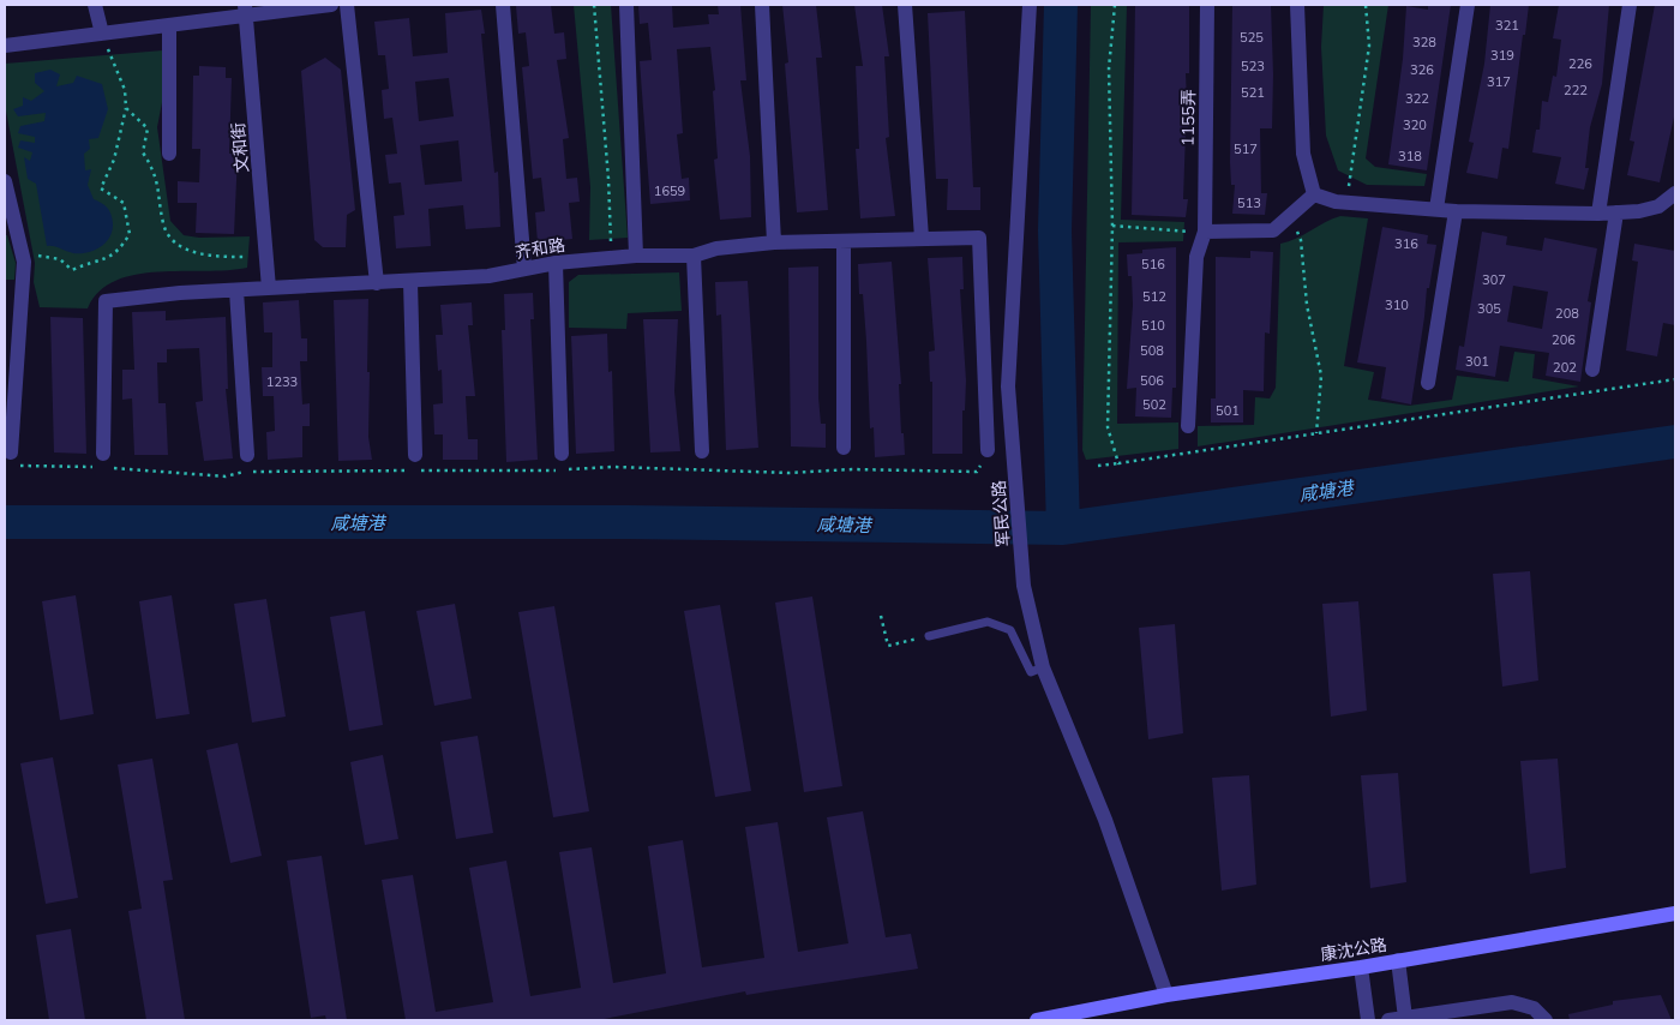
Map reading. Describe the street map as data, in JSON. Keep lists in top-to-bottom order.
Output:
{
  "streets": {
    "street": [
      "1155弄",
      "文和街",
      "齐和路",
      "军民公路",
      "康沈公路"
    ]
  },
  "crossings": [
    ["文和街", "齐和路"],
    ["军民公路", "康沈公路"]
  ],
  "water": ["咸塘港"],
  "house_numbers": [
    "321",
    "525",
    "328",
    "319",
    "226",
    "523",
    "326",
    "317",
    "222",
    "521",
    "322",
    "320",
    "517",
    "318",
    "1659",
    "513",
    "316",
    "516",
    "307",
    "512",
    "310",
    "305",
    "208",
    "510",
    "206",
    "508",
    "301",
    "202",
    "506",
    "1233",
    "502",
    "501"
  ]
}
